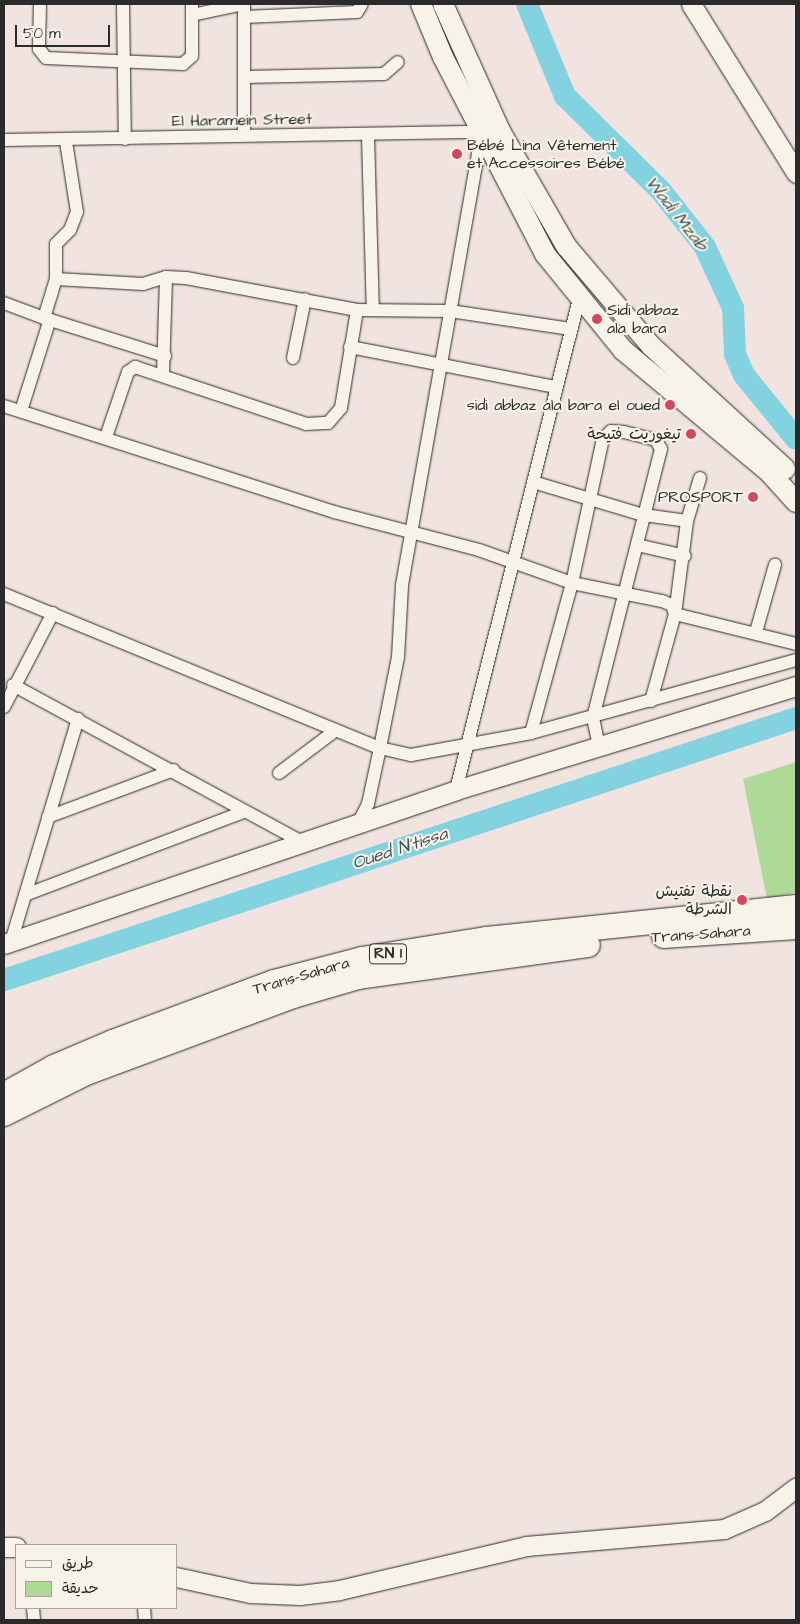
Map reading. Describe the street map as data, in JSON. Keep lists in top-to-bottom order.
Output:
{
  "streets": {
    "highway": ["Trans-Sahara", "RN 1"],
    "street": ["El Haramein Street"]
  },
  "water": ["Wadi Mzab", "Oued N'tissa"],
  "places": [
    "Bébé Lina Vêtement et Accessoires Bébé",
    "Sidi abbaz ala bara",
    "sidi abbaz ala bara el oued",
    "تيغوريت فتيحة",
    "PROSPORT",
    "نقطة تفتيش الشرطة"
  ],
  "legend": ["طريق", "حديقة"],
  "scale_bar": "50 m"
}
